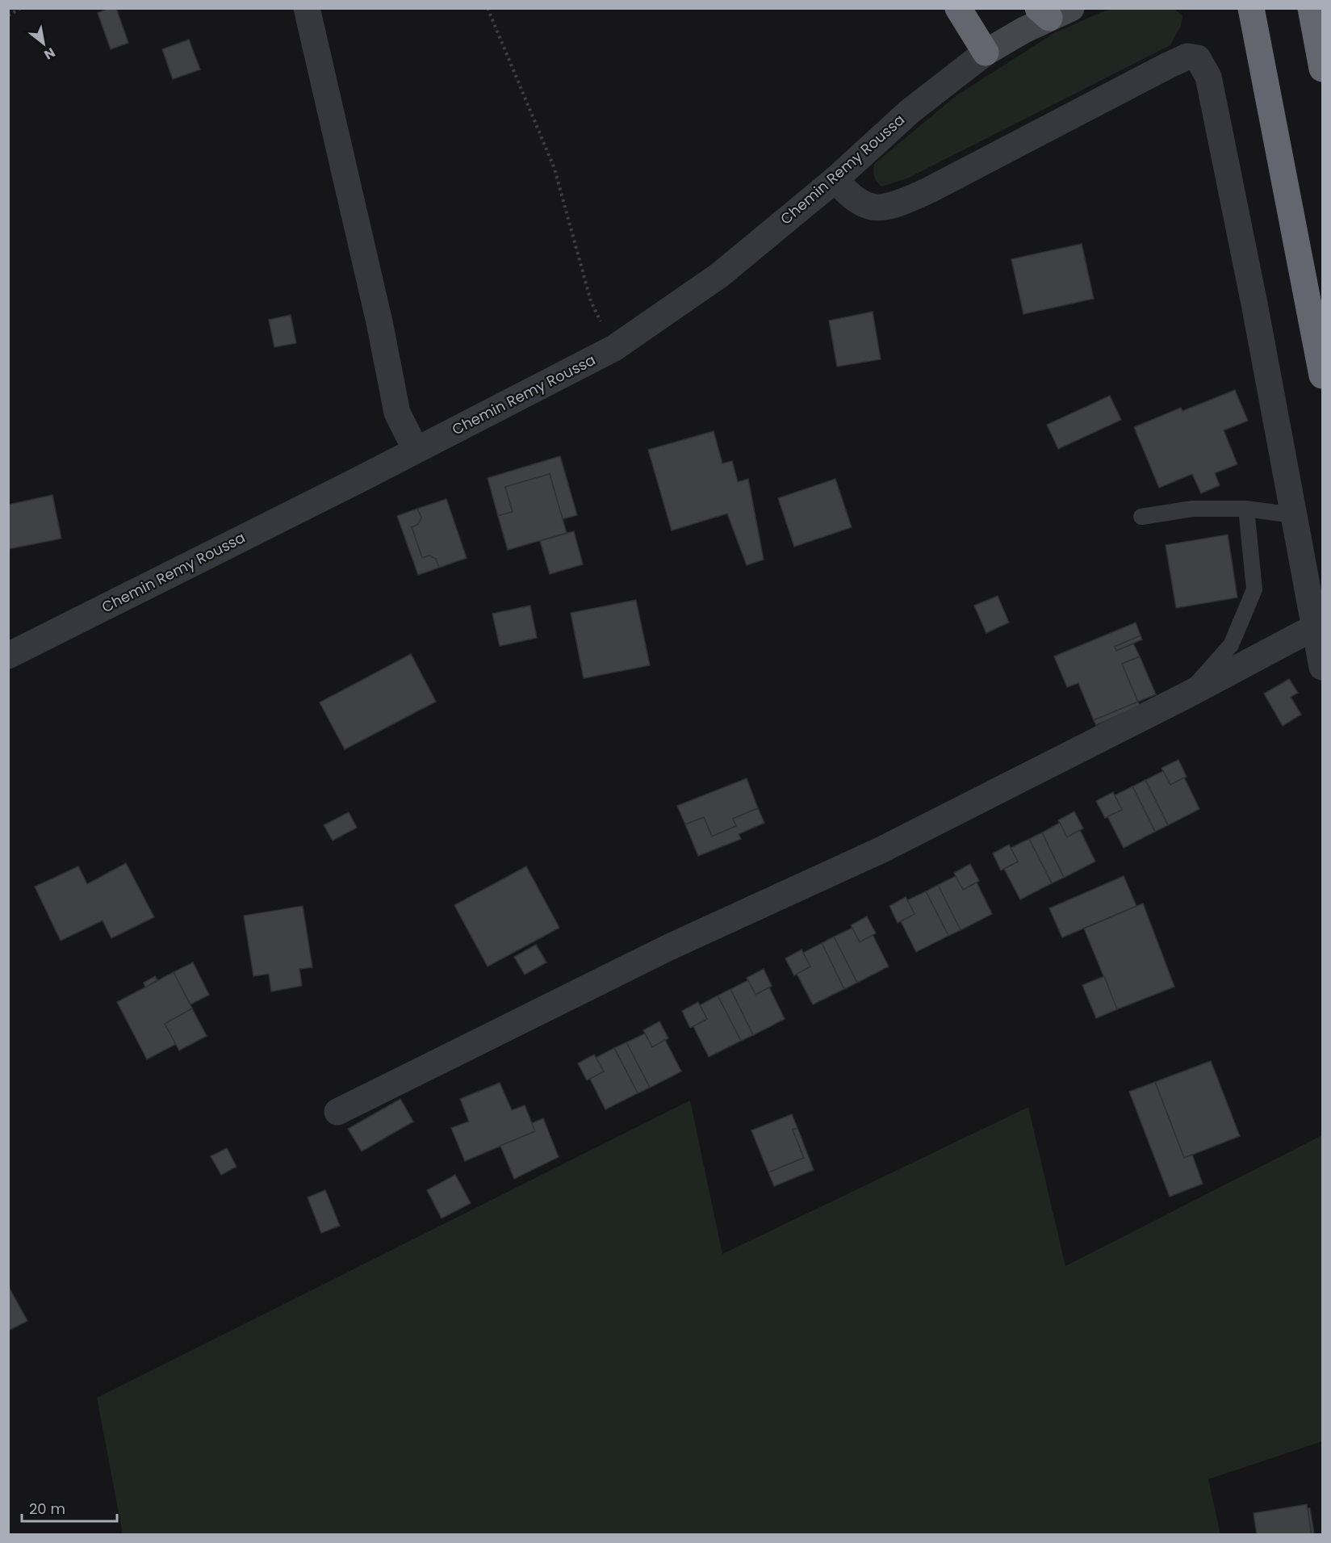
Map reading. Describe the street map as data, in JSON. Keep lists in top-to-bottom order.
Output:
{
  "streets": {
    "street": ["Chemin Remy Roussa"]
  },
  "scale_bar": "20 m",
  "north": "bottom right"
}
